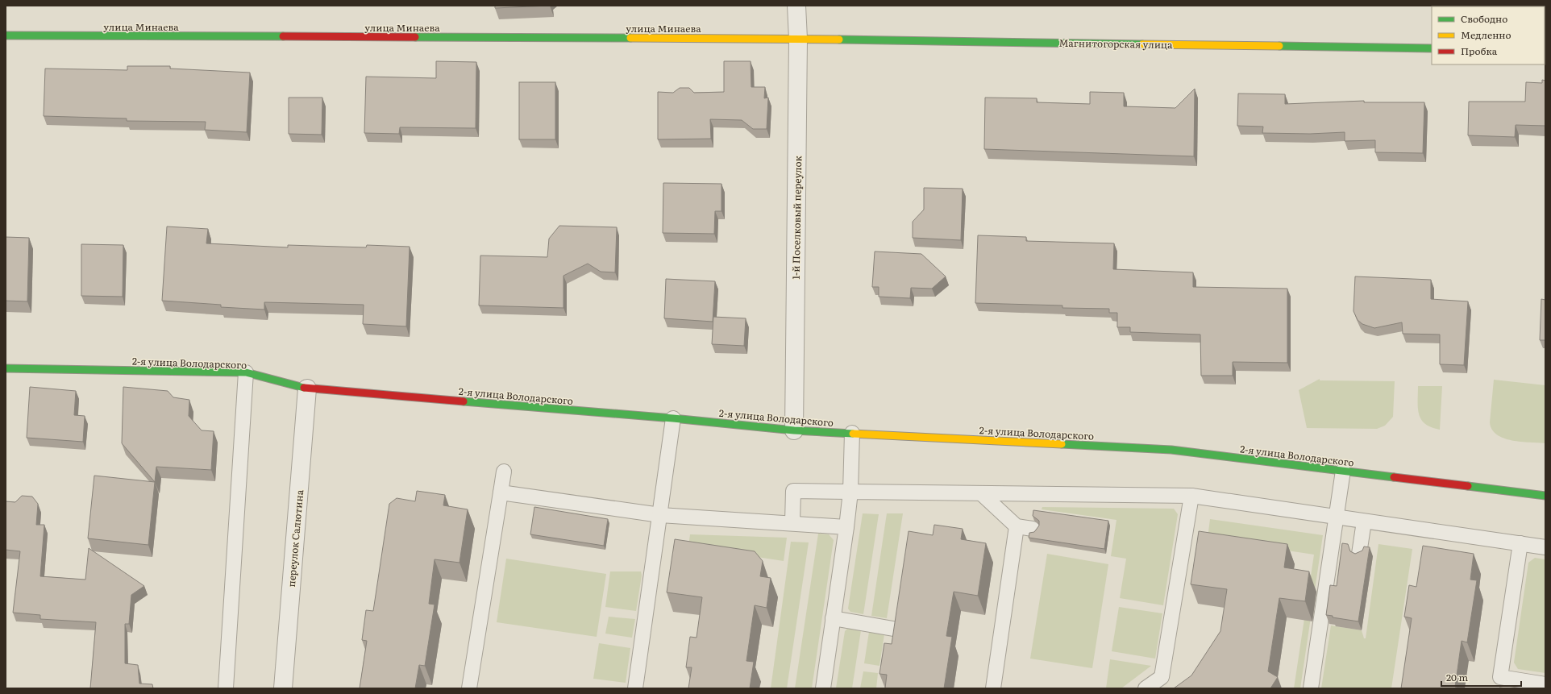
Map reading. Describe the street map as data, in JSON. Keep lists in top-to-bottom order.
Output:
{
  "streets": {
    "street": [
      "улица Минаева",
      "Магнитогорская улица",
      "1-й Поселковый переулок",
      "2-я улица Володарского",
      "переулок Салютина"
    ]
  },
  "crossings": [
    ["улица Минаева", "Магнитогорская улица"],
    ["улица Минаева", "1-й Поселковый переулок"],
    ["Магнитогорская улица", "1-й Поселковый переулок"],
    ["1-й Поселковый переулок", "2-я улица Володарского"],
    ["2-я улица Володарского", "переулок Салютина"]
  ],
  "legend": ["Свободно", "Медленно", "Пробка"],
  "scale_bar": "20 m"
}
